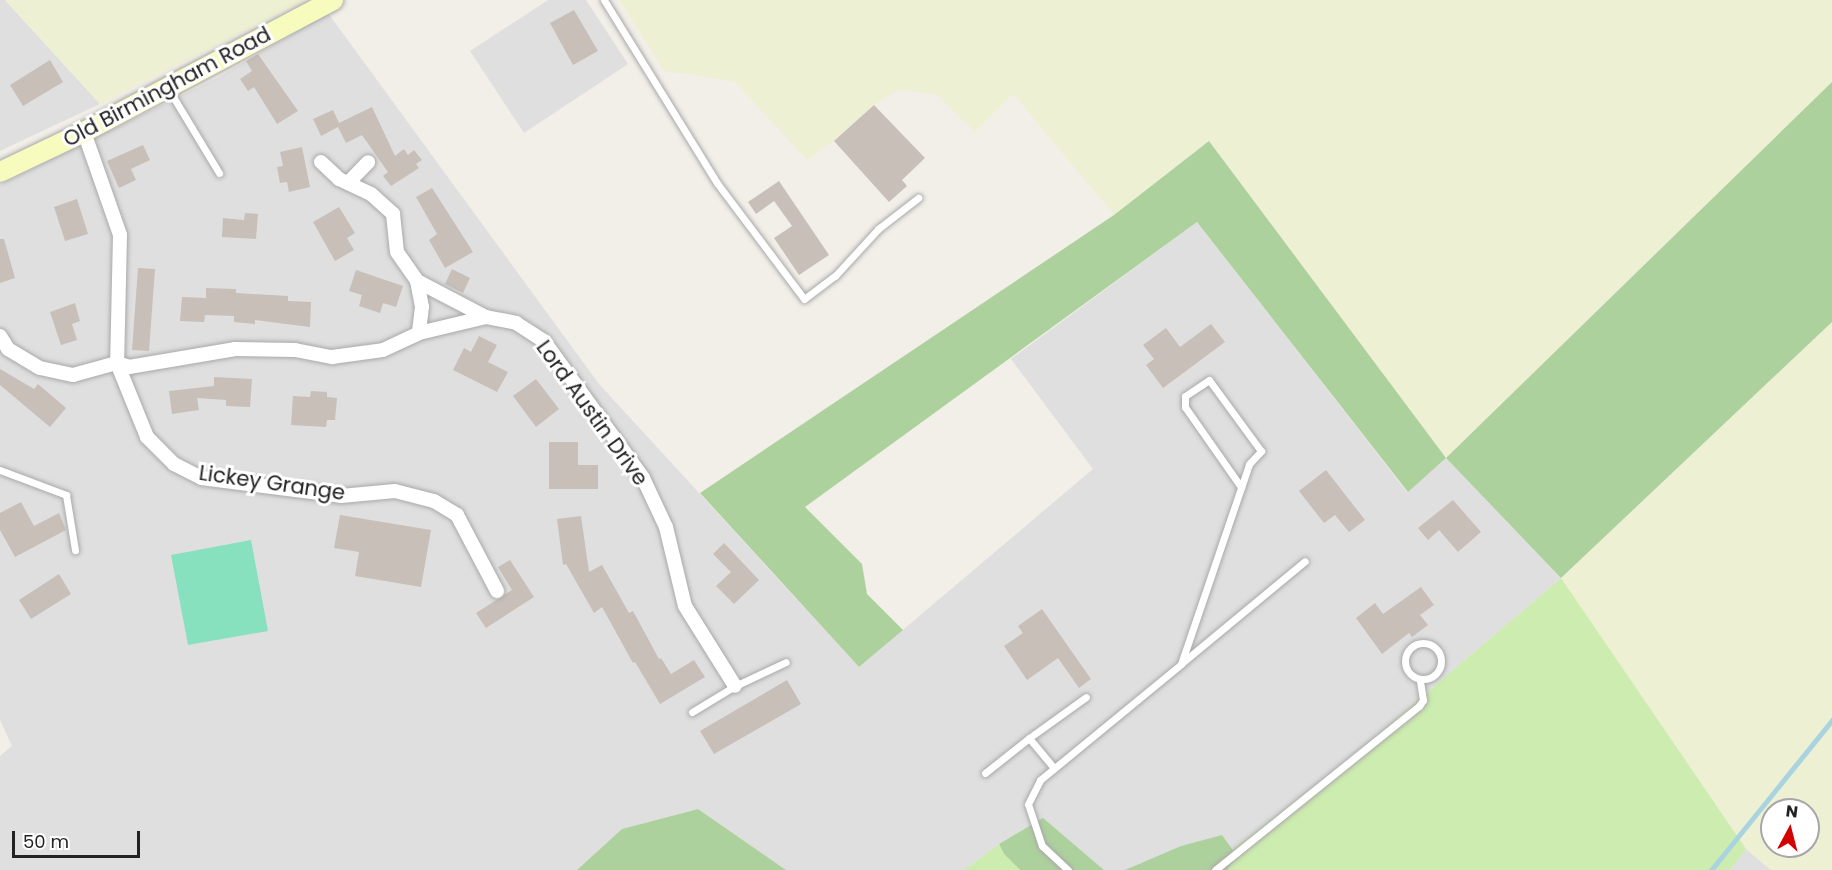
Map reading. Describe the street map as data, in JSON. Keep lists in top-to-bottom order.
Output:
{
  "streets": {
    "main road": ["Old Birmingham Road"],
    "street": ["Lord Austin Drive", "Lickey Grange"]
  },
  "crossings": [
    ["Old Birmingham Road", "Lickey Grange"],
    ["Lord Austin Drive", "Lickey Grange"]
  ],
  "scale_bar": "50 m",
  "north": "top"
}
